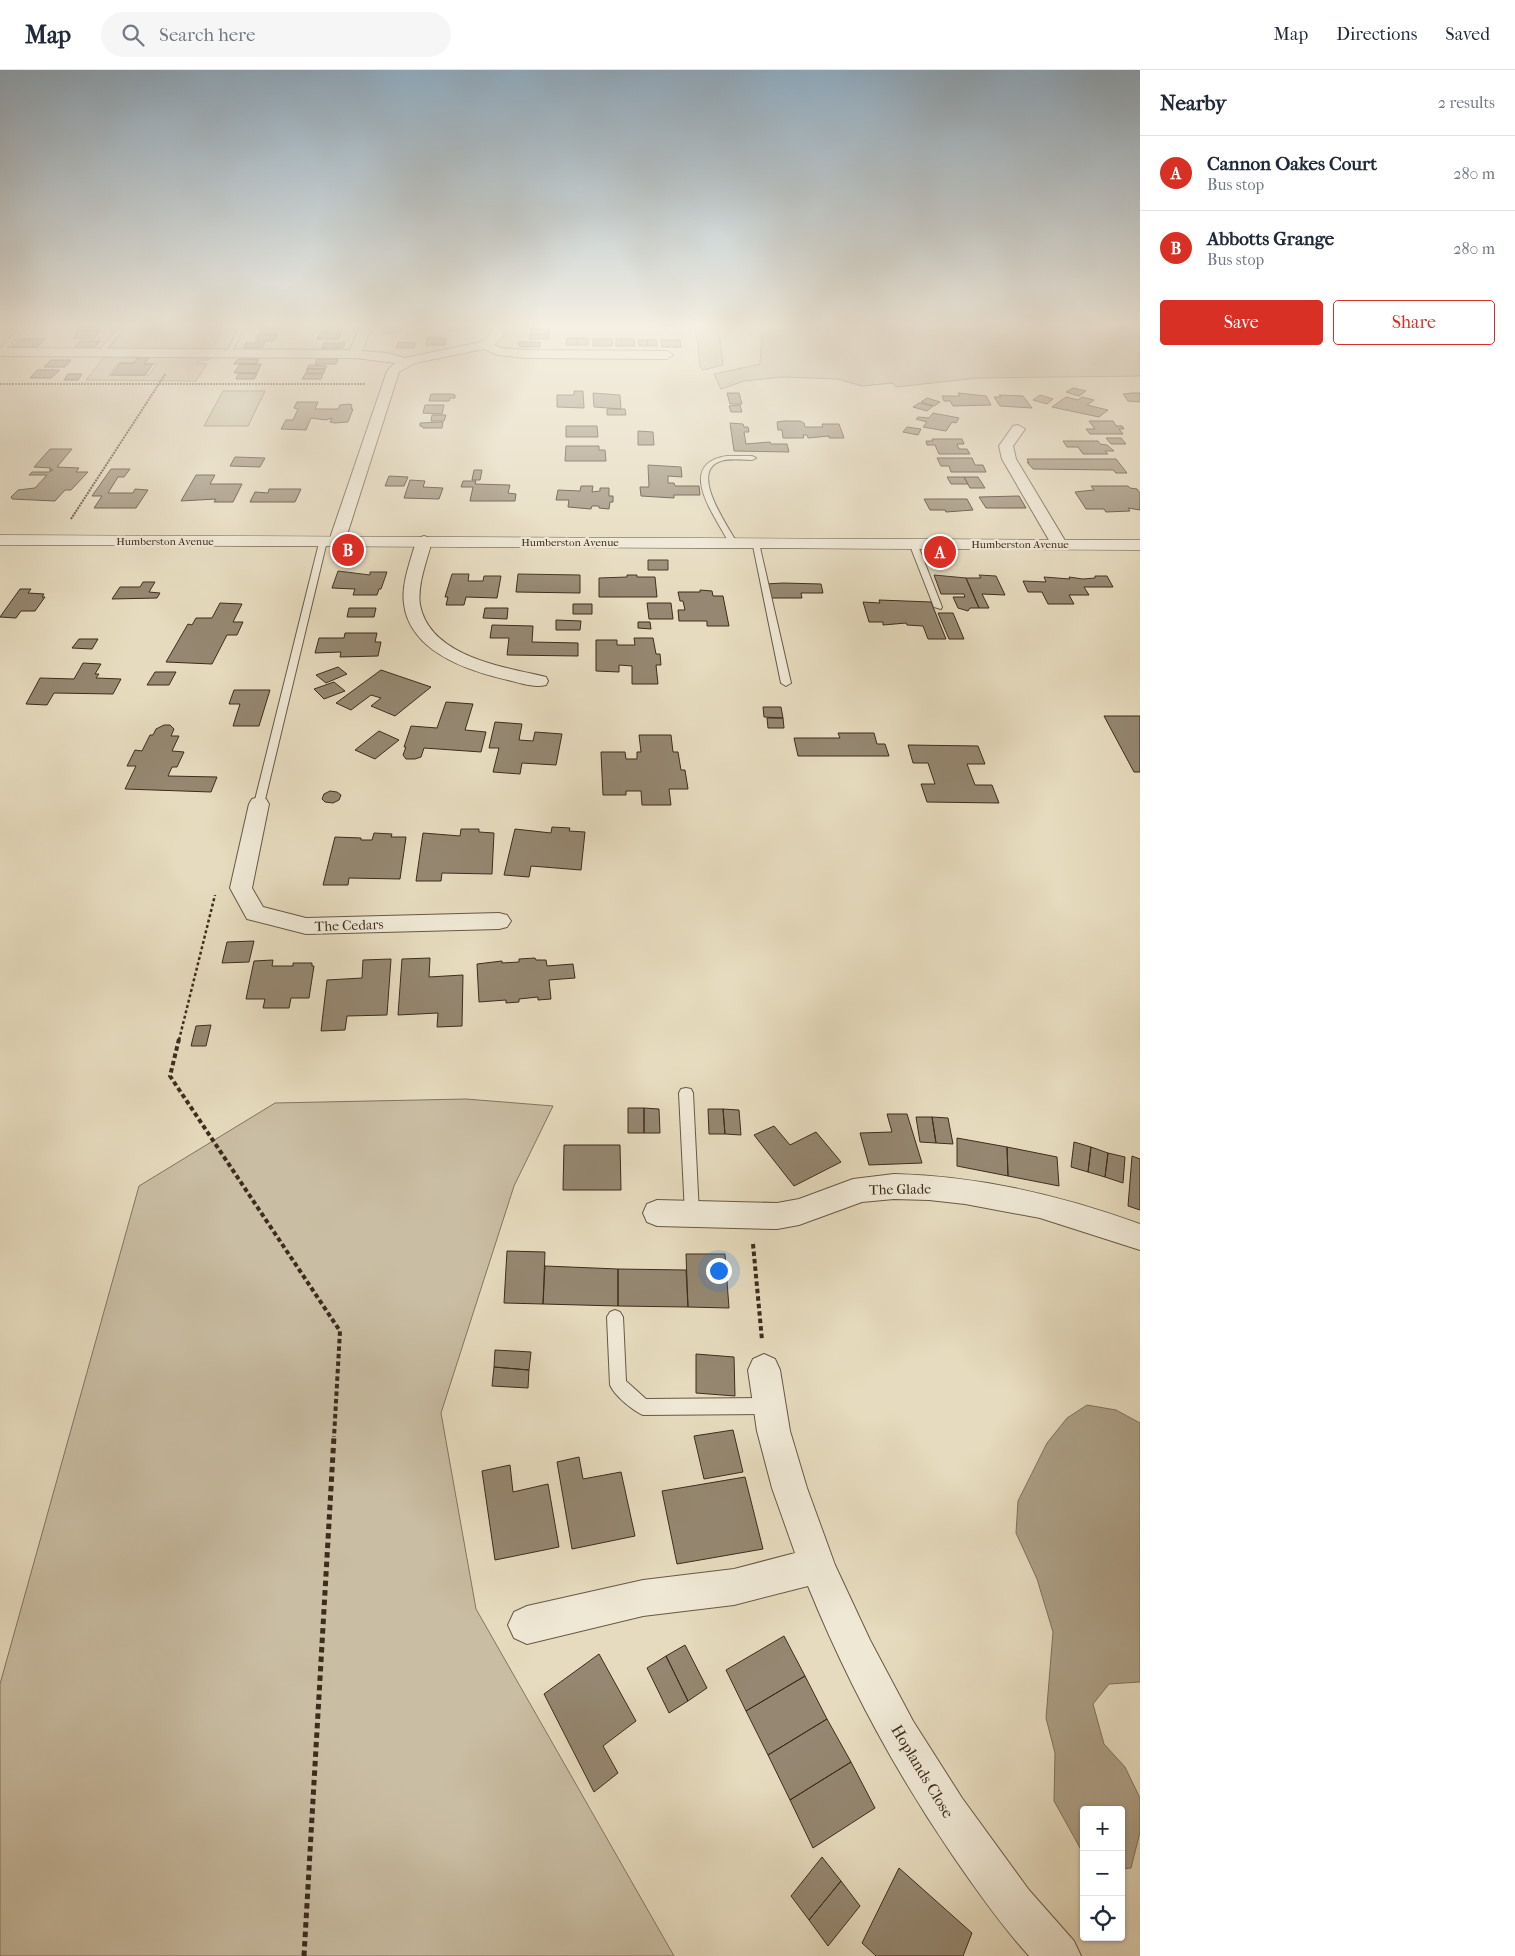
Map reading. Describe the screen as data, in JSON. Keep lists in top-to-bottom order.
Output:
{
  "streets": {
    "main road": ["Humberston Avenue"],
    "street": ["The Cedars", "The Glade", "Hoplands Close"]
  },
  "page": {
    "header": "Map",
    "search": "Search here",
    "nav": ["Map", "Directions", "Saved"],
    "heading": ["Nearby", "2 results"],
    "list": [
      {
        "mark": "A",
        "name": "Cannon Oakes Court",
        "note": "Bus stop",
        "value": "280 m"
      },
      {
        "mark": "B",
        "name": "Abbotts Grange",
        "note": "Bus stop",
        "value": "280 m"
      }
    ],
    "buttons": ["Save", "Share"],
    "pins": ["B", "A"],
    "map_buttons": ["+", "−"]
  }
}
